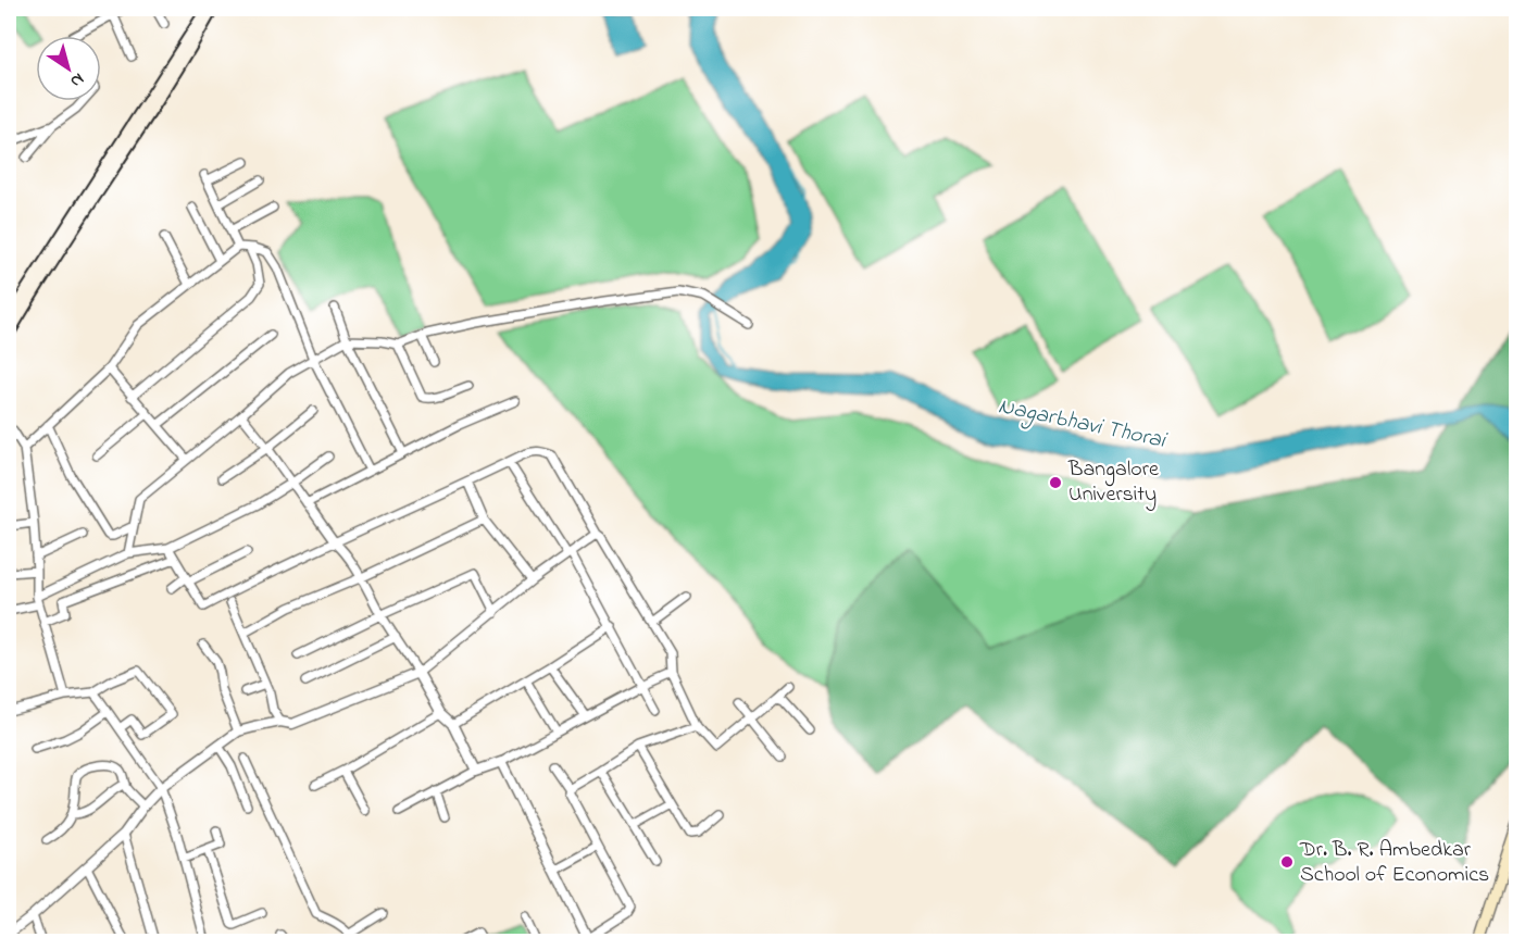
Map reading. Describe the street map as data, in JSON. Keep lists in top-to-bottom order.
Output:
{
  "water": ["Nagarbhavi Thorai"],
  "places": ["Bangalore University", "Dr. B. R. Ambedkar School of Economics"],
  "north": "bottom right"
}
